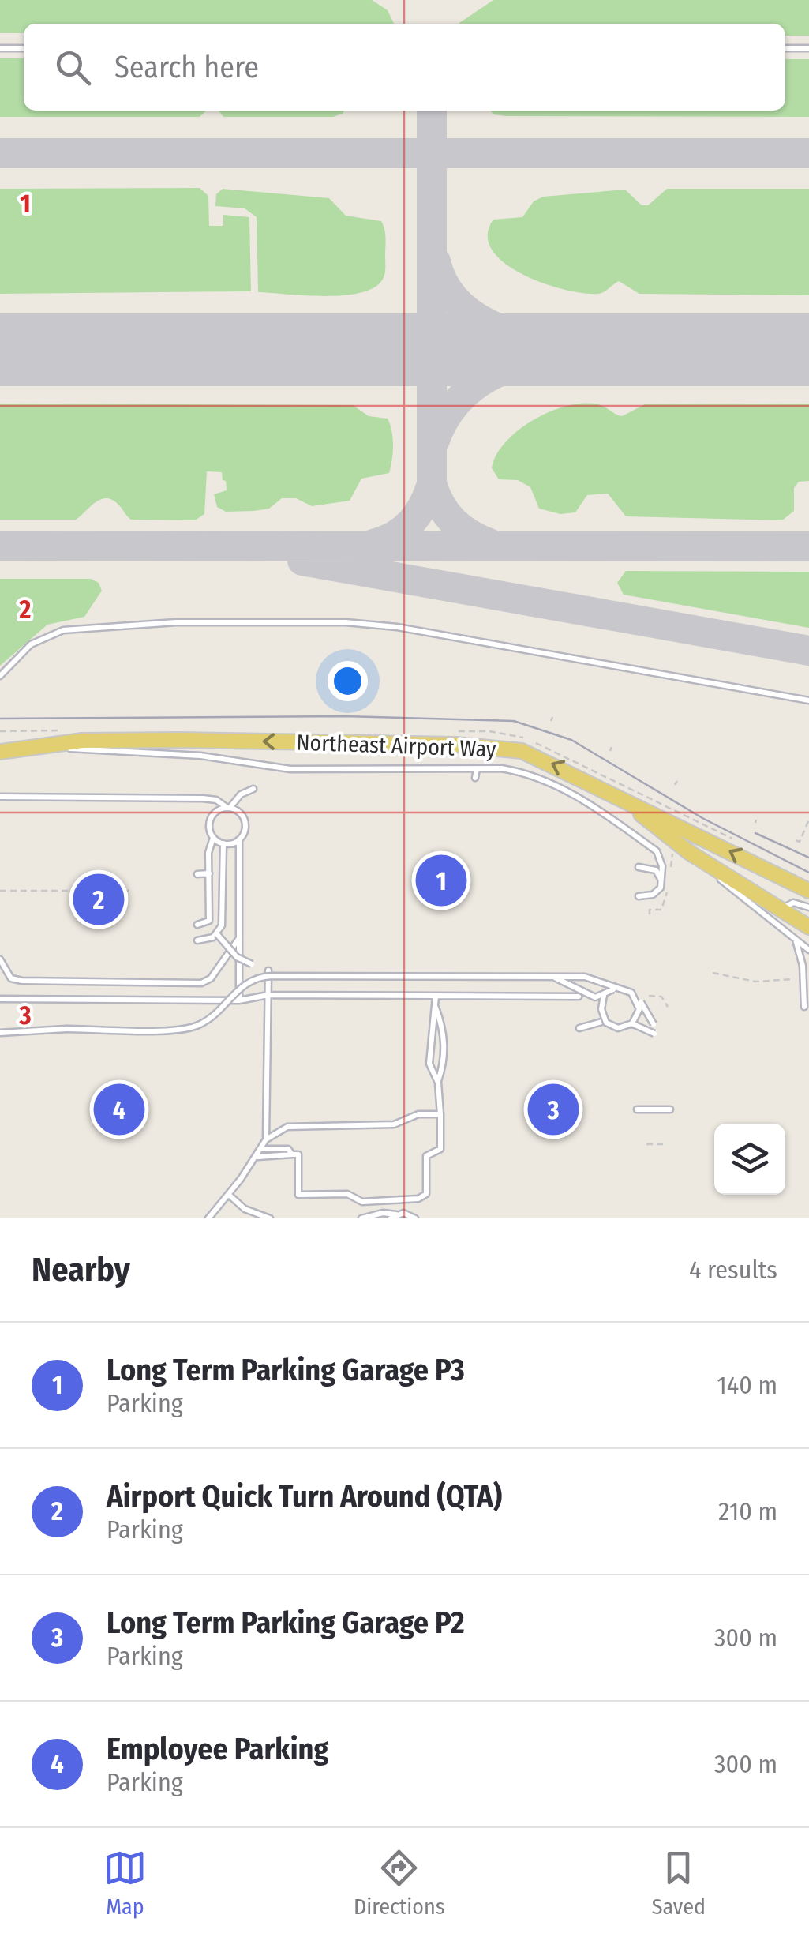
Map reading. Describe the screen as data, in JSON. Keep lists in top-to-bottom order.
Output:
{
  "streets": {
    "main road": ["Northeast Airport Way"]
  },
  "one_way": ["Northeast Airport Way"],
  "page": {
    "search": "Search here",
    "pins": [
      "1",
      "2",
      "3",
      "4"
    ],
    "heading": ["Nearby", "4 results"],
    "list": [
      {
        "mark": "1",
        "name": "Long Term Parking Garage P3",
        "note": "Parking",
        "value": "140 m"
      },
      {
        "mark": "2",
        "name": "Airport Quick Turn Around (QTA)",
        "note": "Parking",
        "value": "210 m"
      },
      {
        "mark": "3",
        "name": "Long Term Parking Garage P2",
        "note": "Parking",
        "value": "300 m"
      },
      {
        "mark": "4",
        "name": "Employee Parking",
        "note": "Parking",
        "value": "300 m"
      }
    ],
    "nav": ["Map", "Directions", "Saved"]
  },
  "grid": {
    "rows": ["1", "2", "3"]
  }
}
